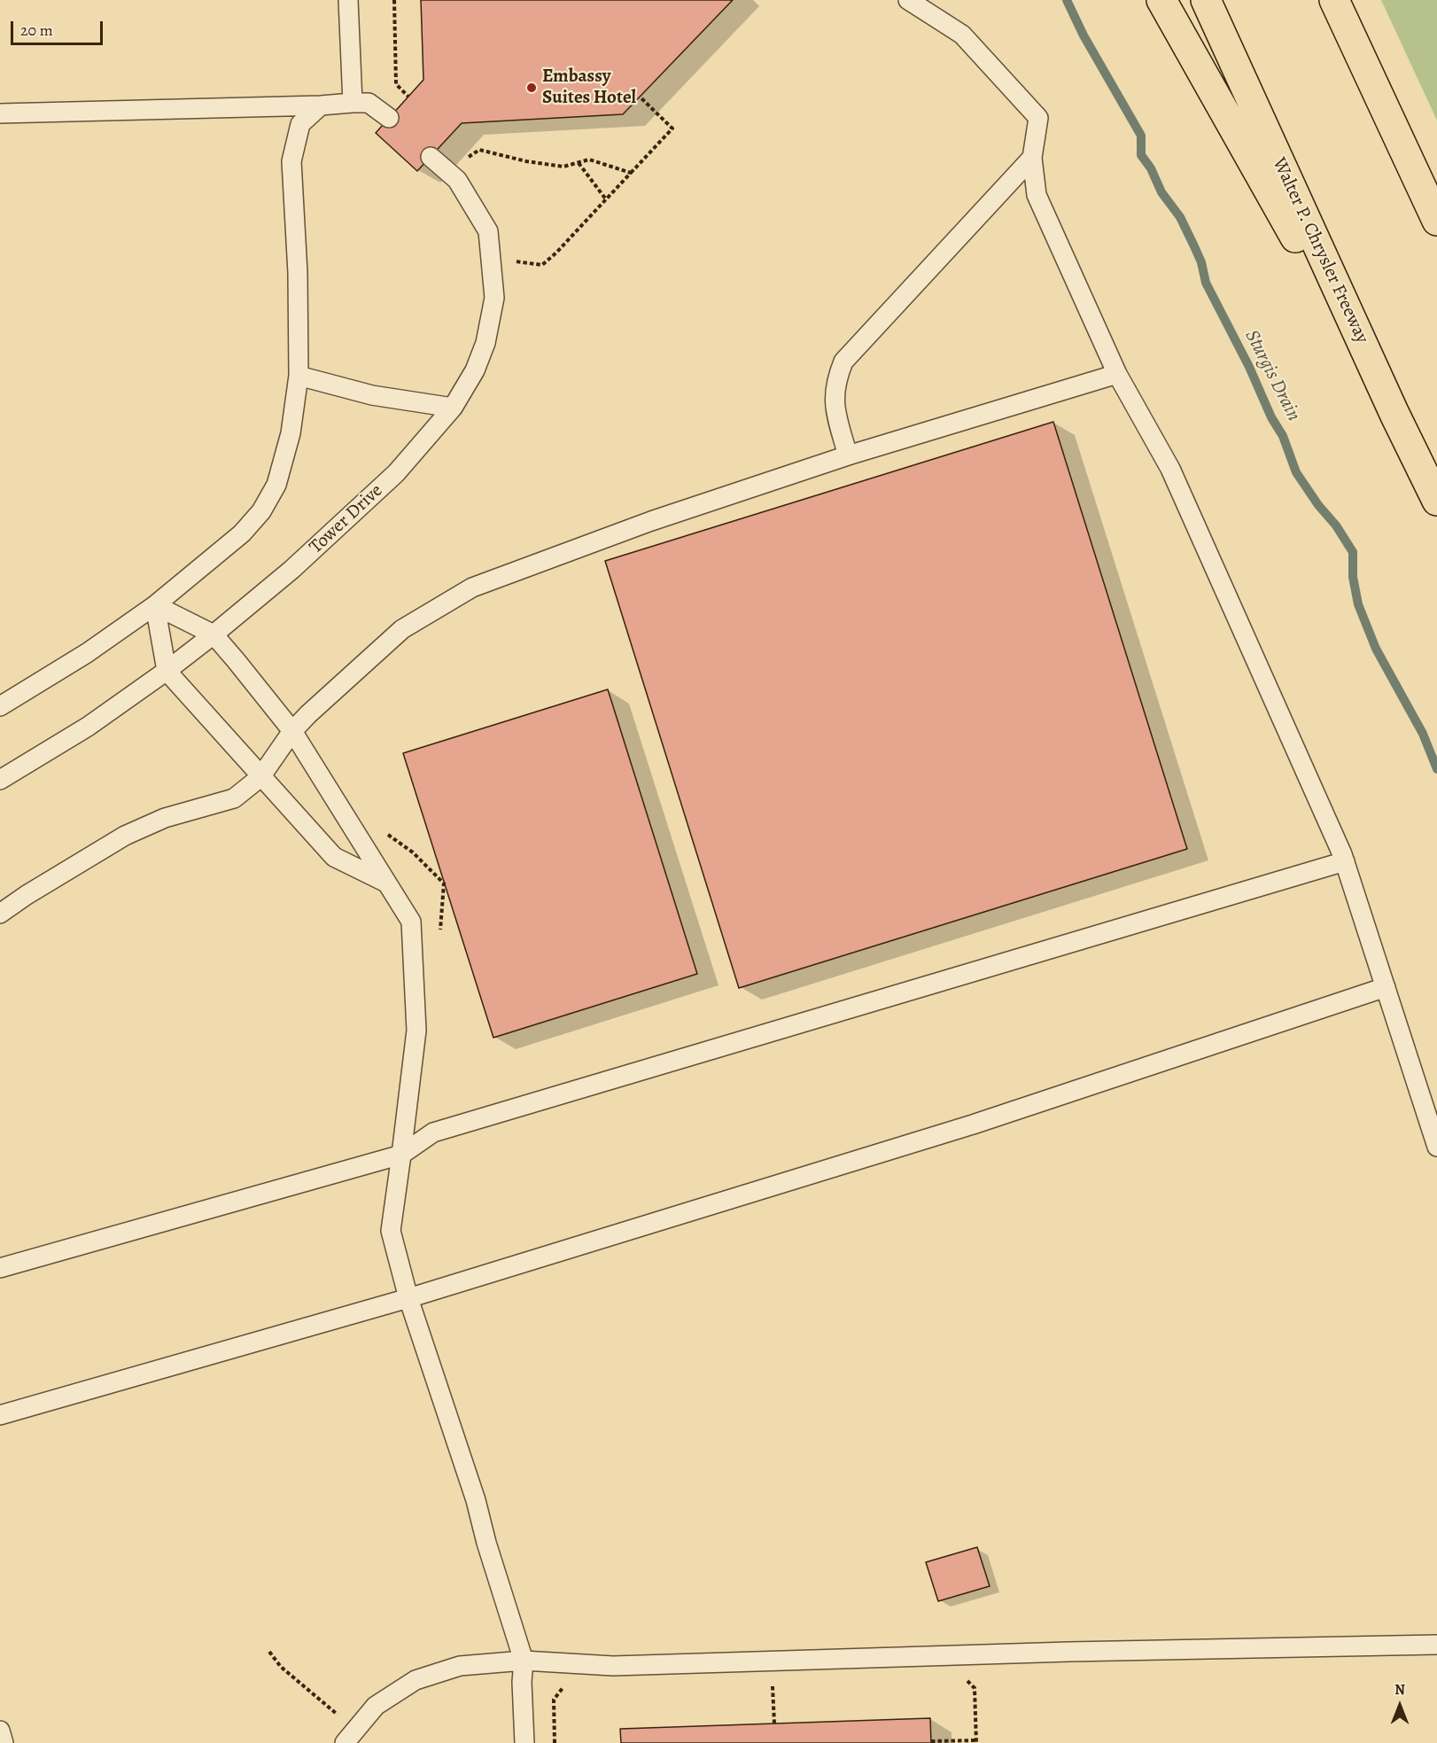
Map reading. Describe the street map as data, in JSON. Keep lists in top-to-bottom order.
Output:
{
  "streets": {
    "highway": ["Walter P. Chrysler Freeway"],
    "lane": ["Tower Drive"]
  },
  "water": ["Sturgis Drain"],
  "places": ["Embassy Suites Hotel"],
  "scale_bar": "20 m",
  "north": "top"
}
